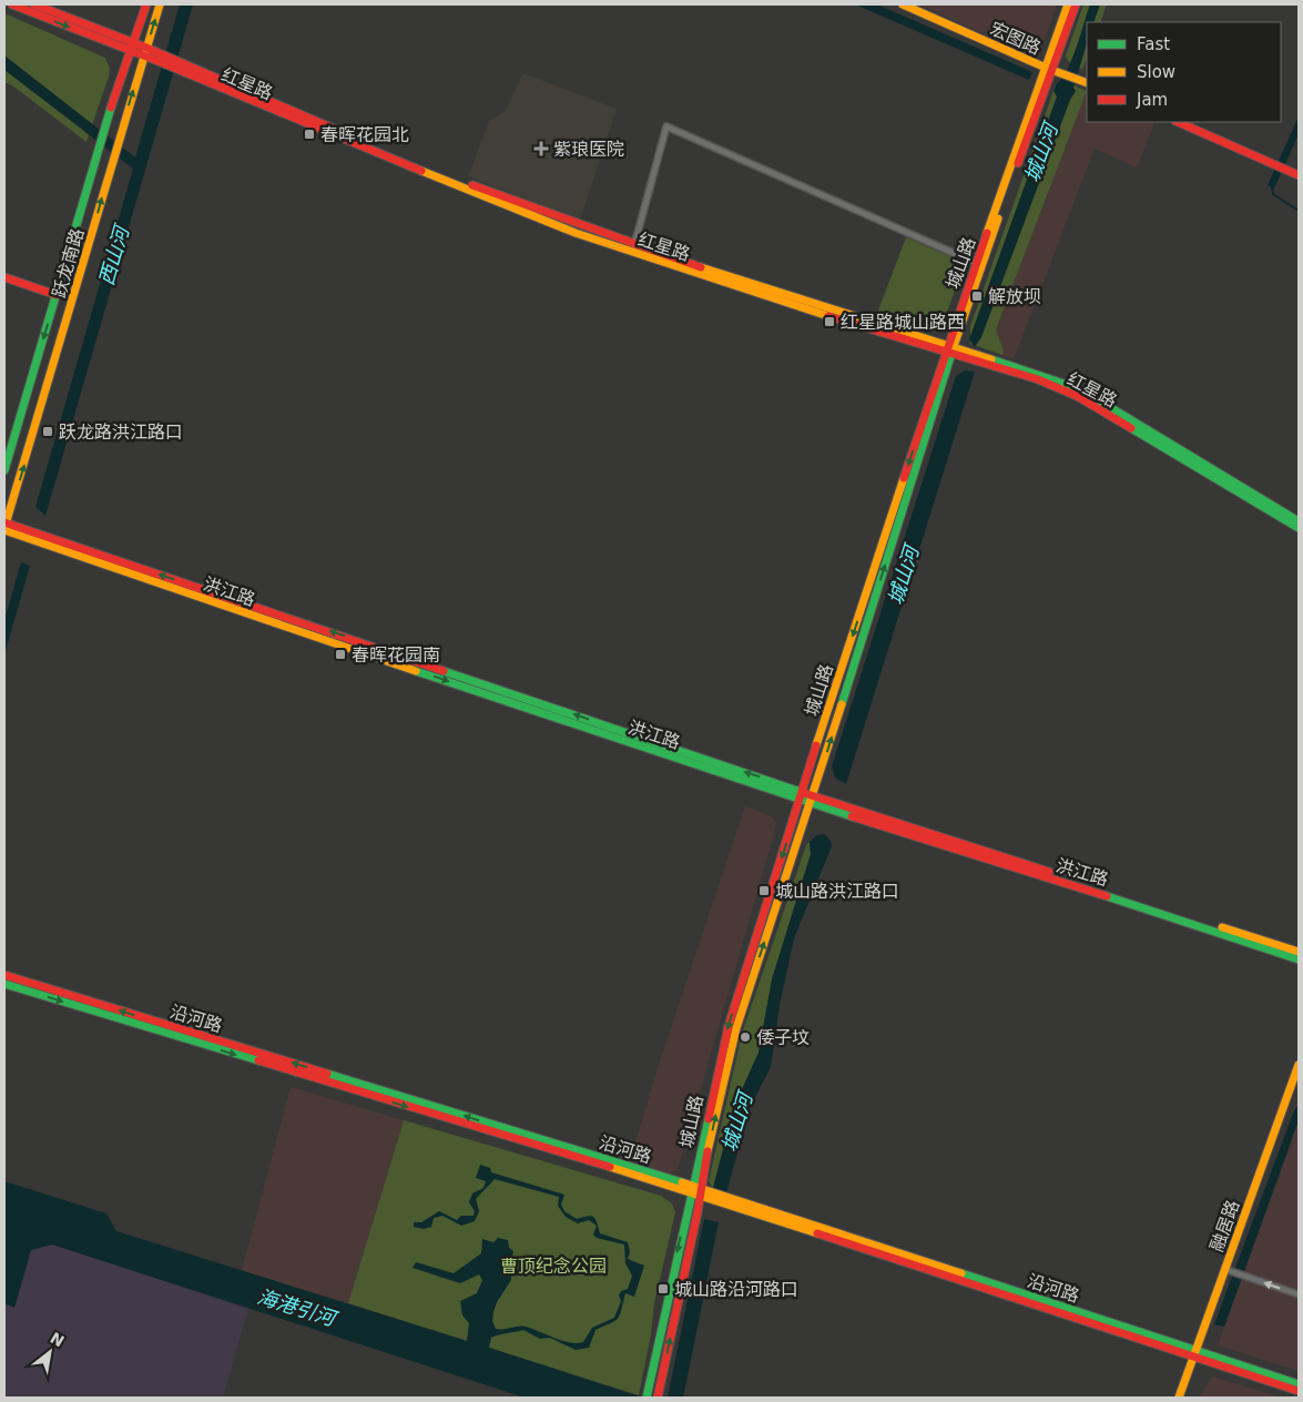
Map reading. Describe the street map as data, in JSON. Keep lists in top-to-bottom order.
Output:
{
  "streets": {
    "main road": [
      "宏图路",
      "红星路",
      "跃龙南路",
      "城山路",
      "洪江路",
      "沿河路",
      "融居路"
    ]
  },
  "crossings": [
    ["宏图路", "城山路"],
    ["红星路", "跃龙南路"],
    ["红星路", "城山路"],
    ["跃龙南路", "洪江路"],
    ["城山路", "洪江路"],
    ["城山路", "沿河路"],
    ["沿河路", "融居路"]
  ],
  "water": ["城山河", "西山河", "海港引河"],
  "parks": ["曹顶纪念公园"],
  "places": {
    "transit": [
      "春晖花园北",
      "解放坝",
      "红星路城山路西",
      "跃龙路洪江路口",
      "春晖花园南",
      "城山路洪江路口",
      "城山路沿河路口"
    ],
    "health": ["紫琅医院"],
    "other": ["倭子坟"]
  },
  "legend": ["Fast", "Slow", "Jam"],
  "north": "top right"
}
